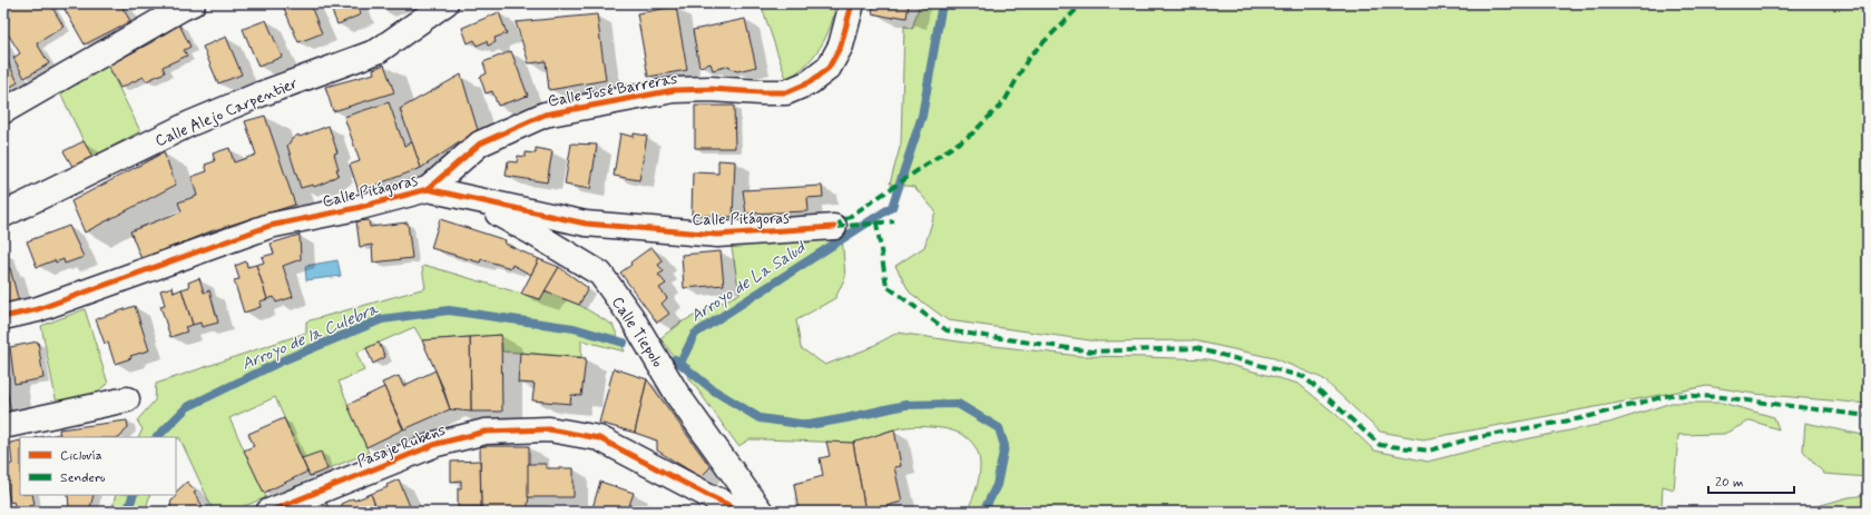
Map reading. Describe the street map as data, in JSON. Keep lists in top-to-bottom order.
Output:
{
  "streets": {
    "street": [
      "Calle José Barreras",
      "Calle Alejo Carpentier",
      "Calle Pitágoras",
      "Calle Tiepolo",
      "Pasaje Rubens"
    ]
  },
  "crossings": [
    ["Calle José Barreras", "Calle Pitágoras"],
    ["Calle Pitágoras", "Calle Tiepolo"]
  ],
  "water": ["Arroyo de La Salud", "Arroyo de la Culebra"],
  "legend": ["Ciclovía", "Sendero"],
  "scale_bar": "20 m"
}
